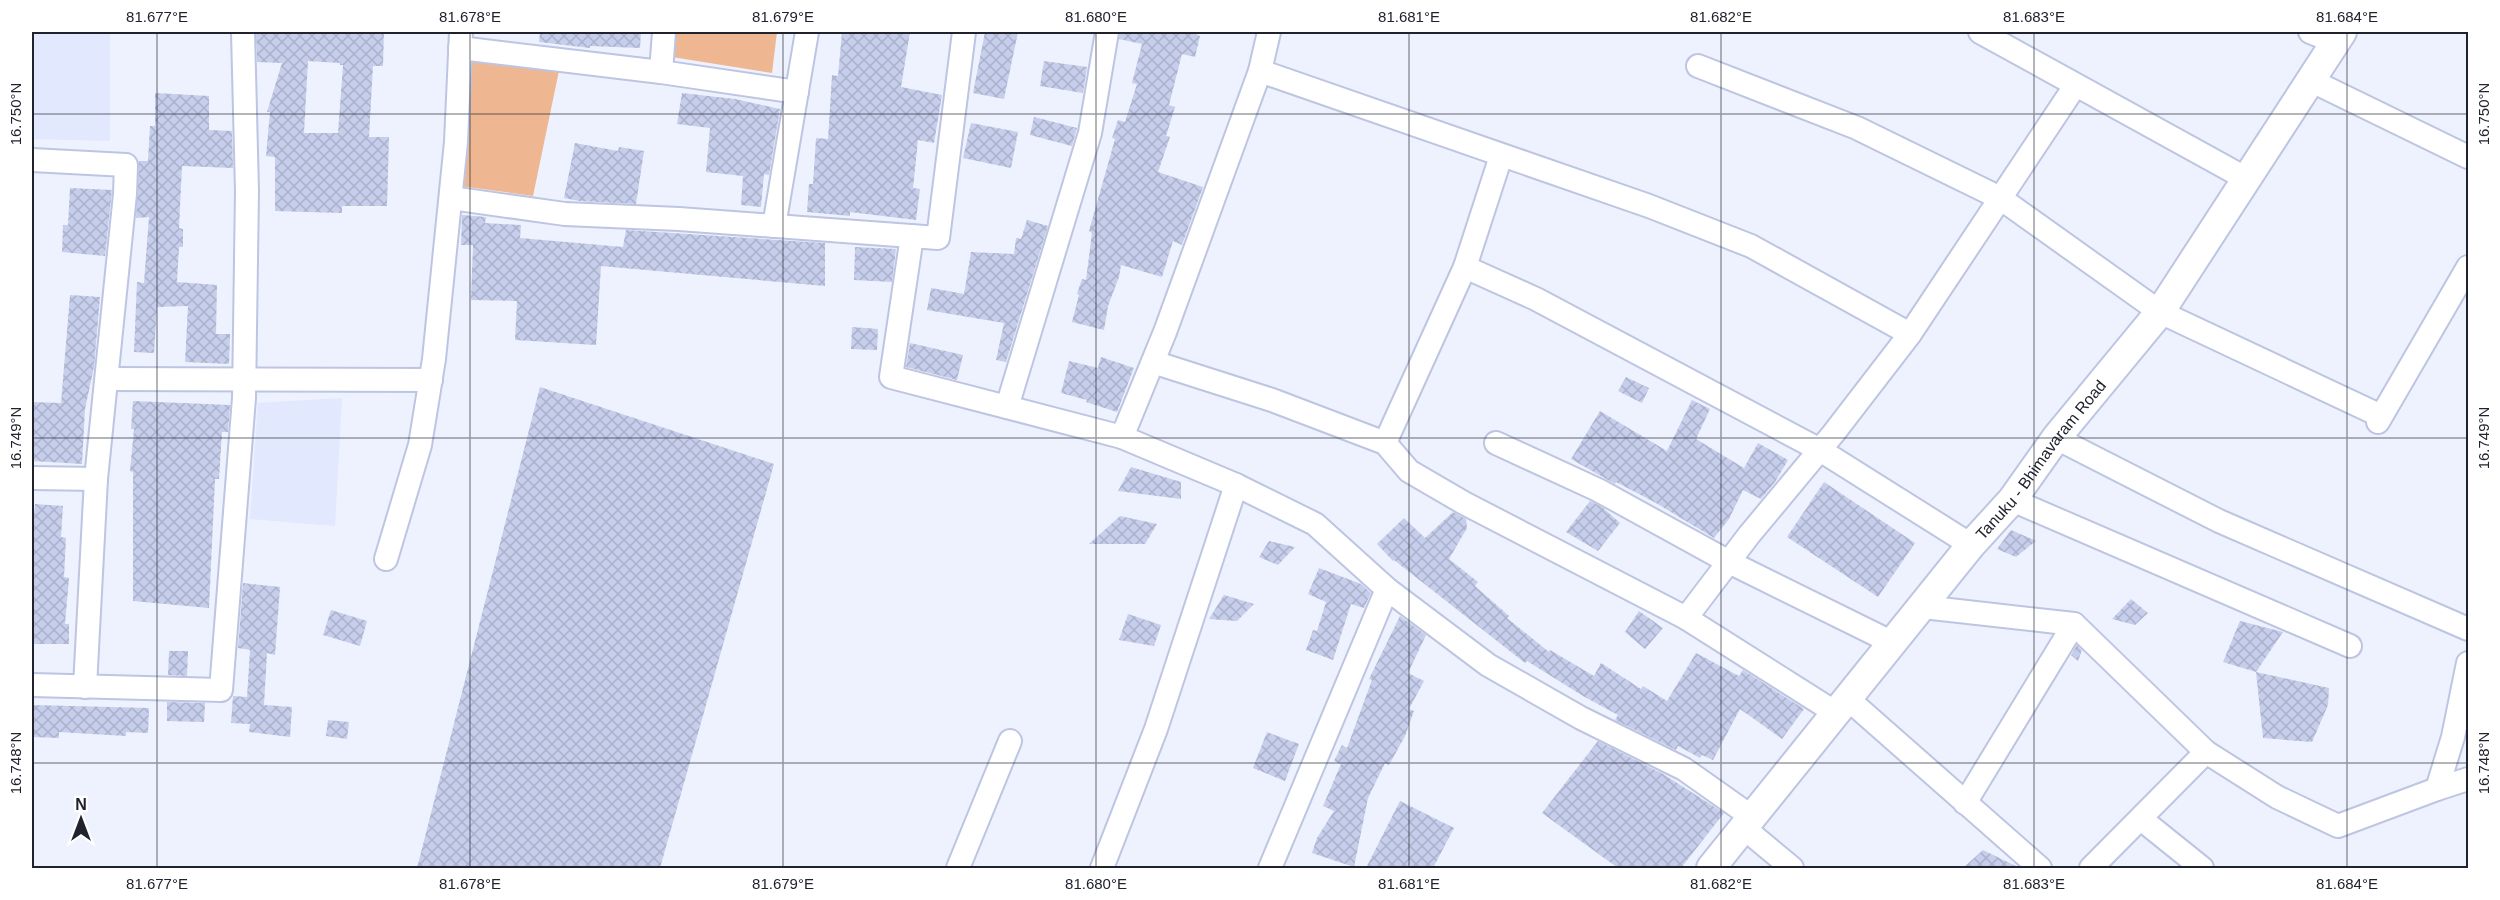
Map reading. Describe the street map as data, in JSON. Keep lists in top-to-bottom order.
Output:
{
  "streets": {
    "main road": ["Tanuku - Bhimavaram Road"]
  },
  "north": "top",
  "coordinates": [
    "81.677°E",
    "81.678°E",
    "81.679°E",
    "81.680°E",
    "81.681°E",
    "81.682°E",
    "81.683°E",
    "81.684°E",
    "16.750°N",
    "16.749°N",
    "16.748°N"
  ]
}
